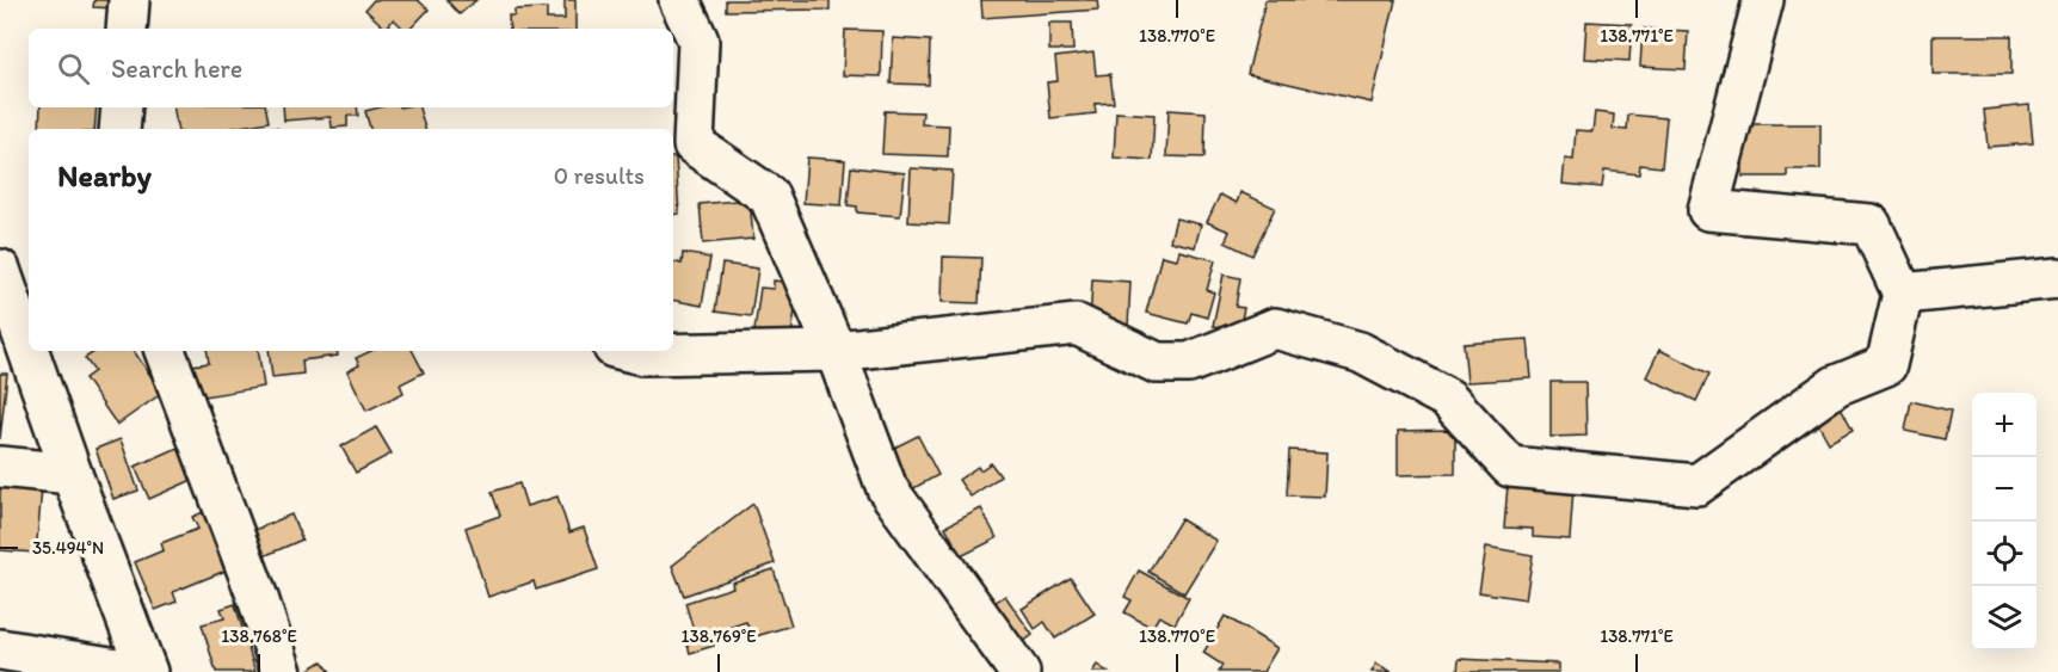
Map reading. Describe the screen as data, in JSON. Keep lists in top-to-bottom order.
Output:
{
  "page": {
    "search": "Search here",
    "heading": ["Nearby", "0 results"],
    "map_buttons": ["+", "−"]
  },
  "coordinates": [
    "138.770°E",
    "138.771°E",
    "35.494°N",
    "138.768°E",
    "138.769°E"
  ]
}
